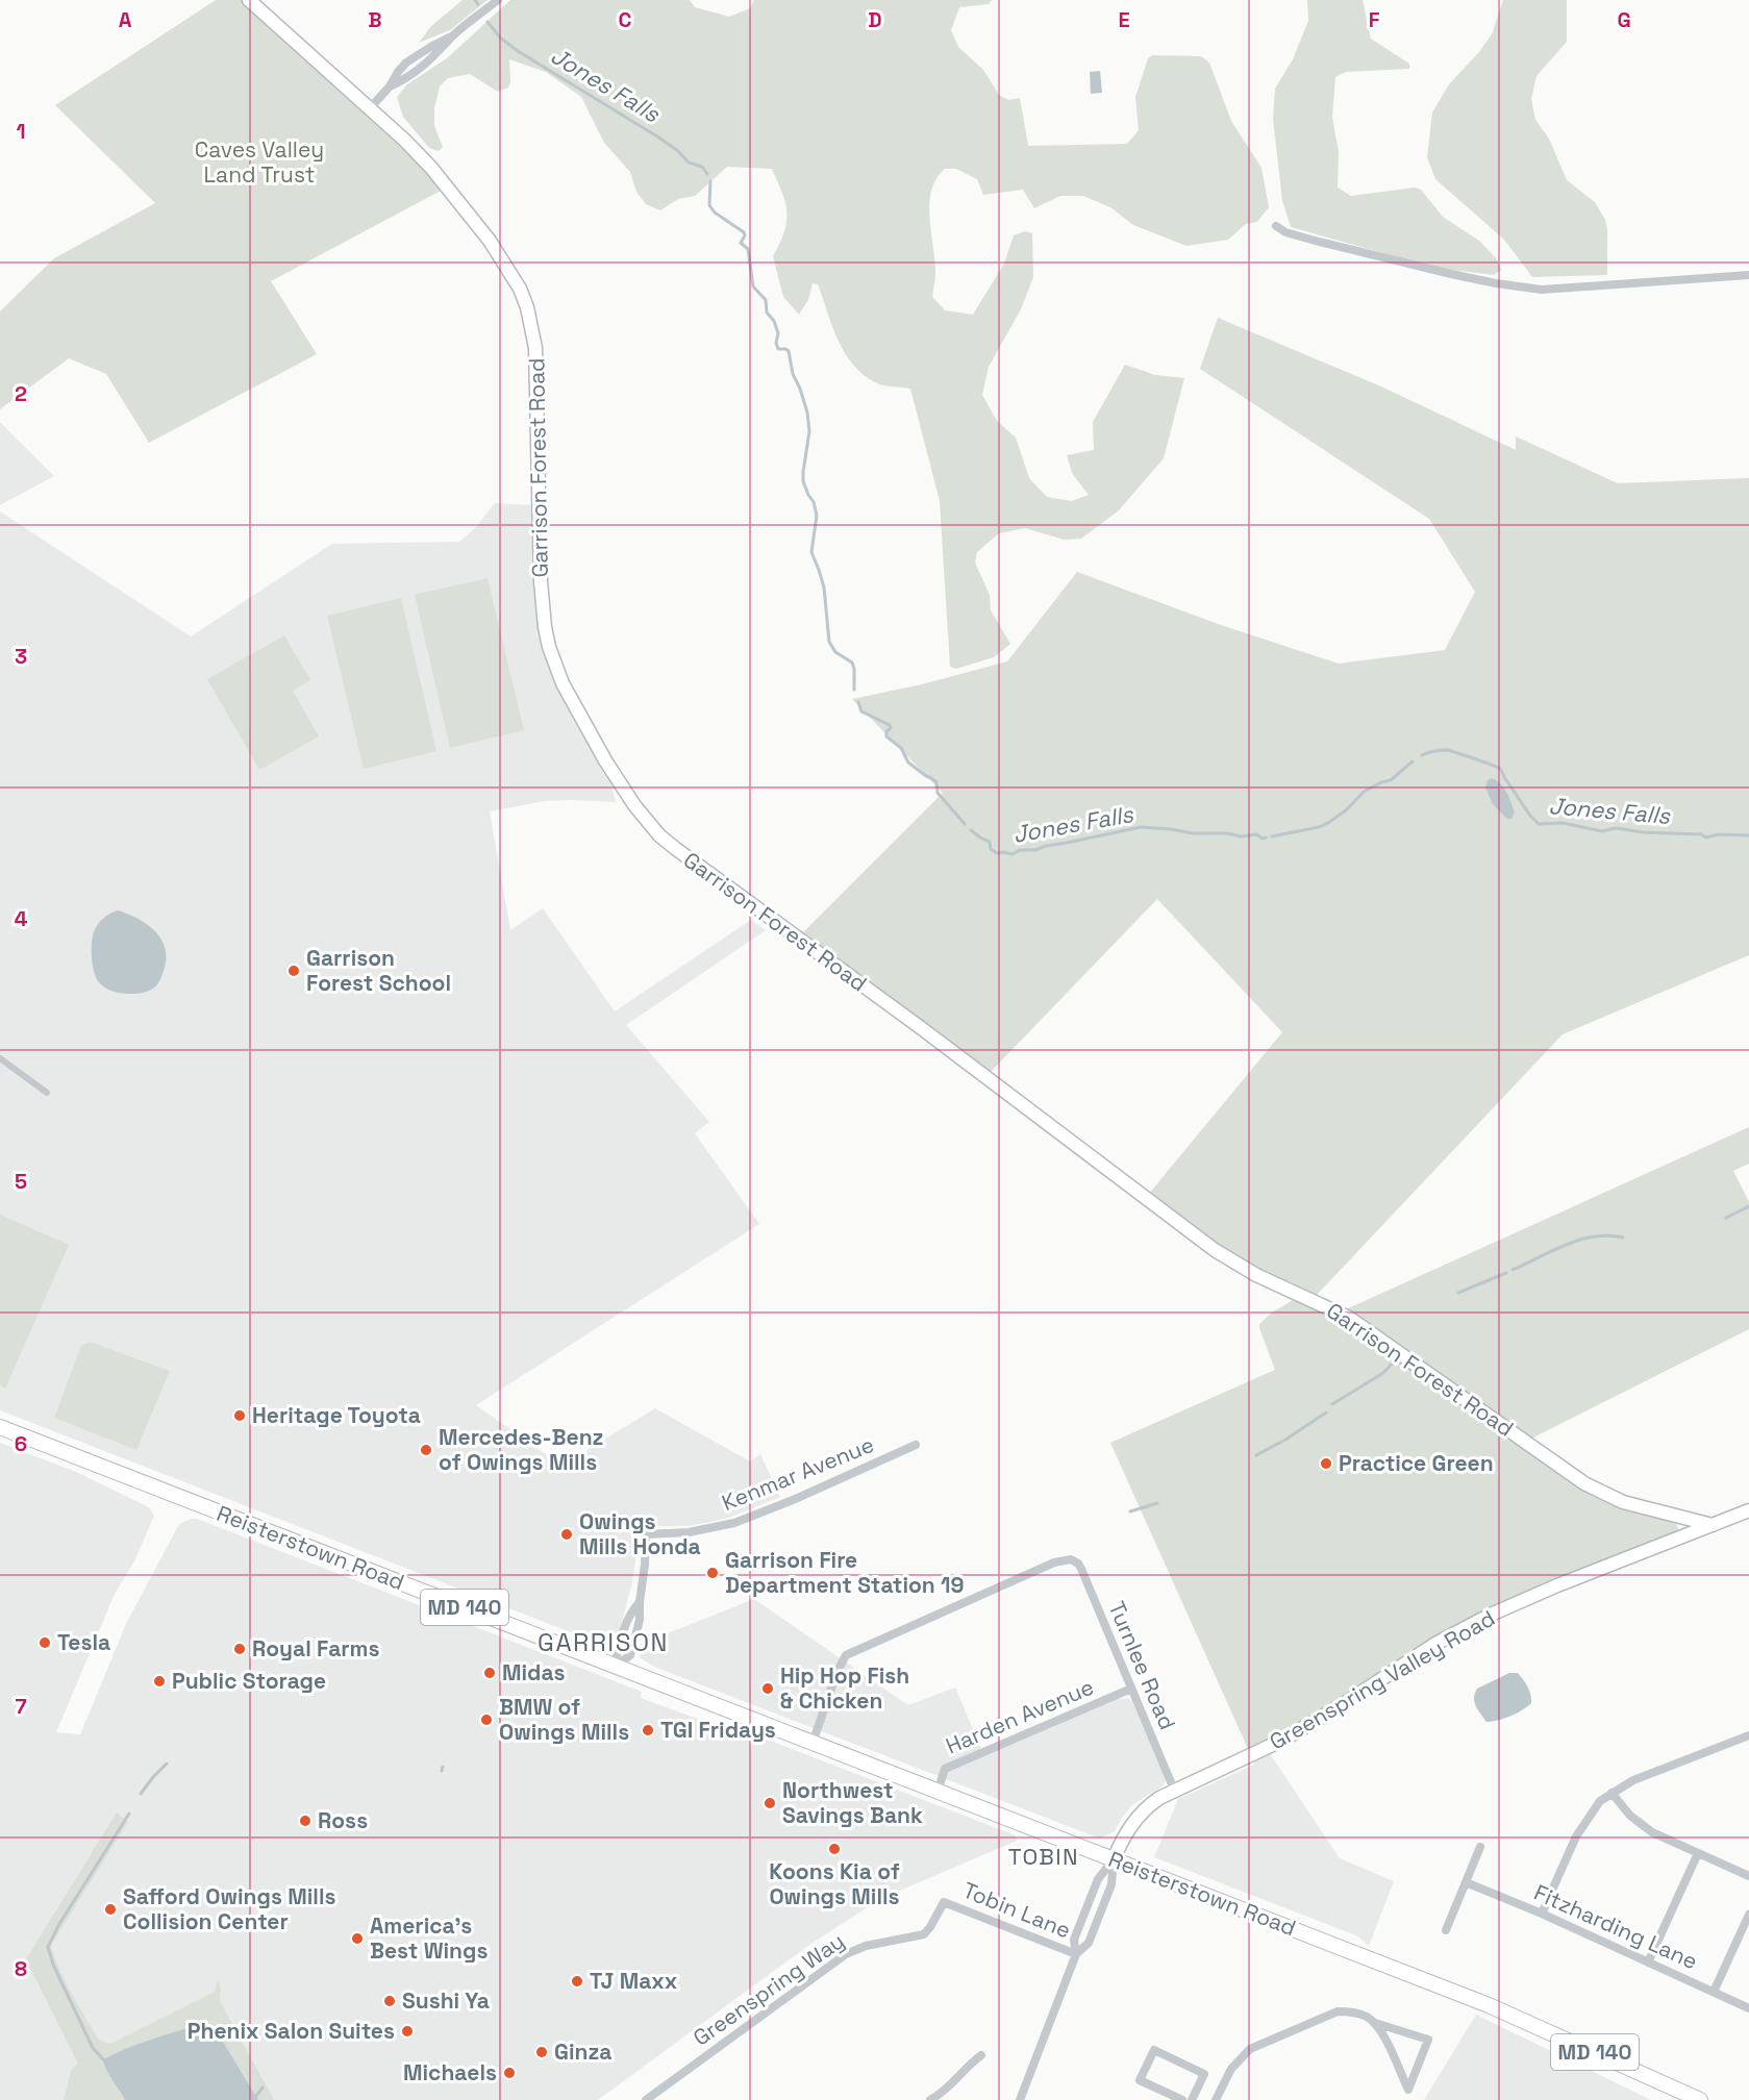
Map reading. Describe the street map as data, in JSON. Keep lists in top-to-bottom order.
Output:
{
  "streets": {
    "main road": [
      "Garrison Forest Road",
      "Reisterstown Road",
      "MD 140",
      "Greenspring Valley Road"
    ],
    "street": [
      "Kenmar Avenue",
      "Turnlee Road",
      "Harden Avenue",
      "Tobin Lane",
      "Fitzharding Lane",
      "Greenspring Way"
    ]
  },
  "crossings": [
    ["Garrison Forest Road", "Greenspring Valley Road"],
    ["Kenmar Avenue", "Reisterstown Road"],
    ["Reisterstown Road", "Turnlee Road"],
    ["Reisterstown Road", "Greenspring Valley Road"],
    ["Reisterstown Road", "Harden Avenue"],
    ["Turnlee Road", "Greenspring Valley Road"],
    ["Turnlee Road", "Harden Avenue"],
    ["Greenspring Valley Road", "Tobin Lane"],
    ["Tobin Lane", "Greenspring Way"]
  ],
  "districts": ["GARRISON", "TOBIN"],
  "water": ["Jones Falls"],
  "parks": ["Caves Valley Land Trust"],
  "places": [
    "Garrison Forest School",
    "Heritage Toyota",
    "Mercedes-Benz of Owings Mills",
    "Practice Green",
    "Owings Mills Honda",
    "Garrison Fire Department Station 19",
    "Tesla",
    "Royal Farms",
    "Midas",
    "Public Storage",
    "Hip Hop Fish & Chicken",
    "BMW of Owings Mills",
    "TGI Fridays",
    "Northwest Savings Bank",
    "Ross",
    "Koons Kia of Owings Mills",
    "Safford Owings Mills Collision Center",
    "America's Best Wings",
    "TJ Maxx",
    "Sushi Ya",
    "Phenix Salon Suites",
    "Ginza",
    "Michaels"
  ],
  "grid": {
    "columns": [
      "A",
      "B",
      "C",
      "D",
      "E",
      "F",
      "G"
    ],
    "rows": [
      "1",
      "2",
      "3",
      "4",
      "5",
      "6",
      "7",
      "8"
    ]
  }
}
